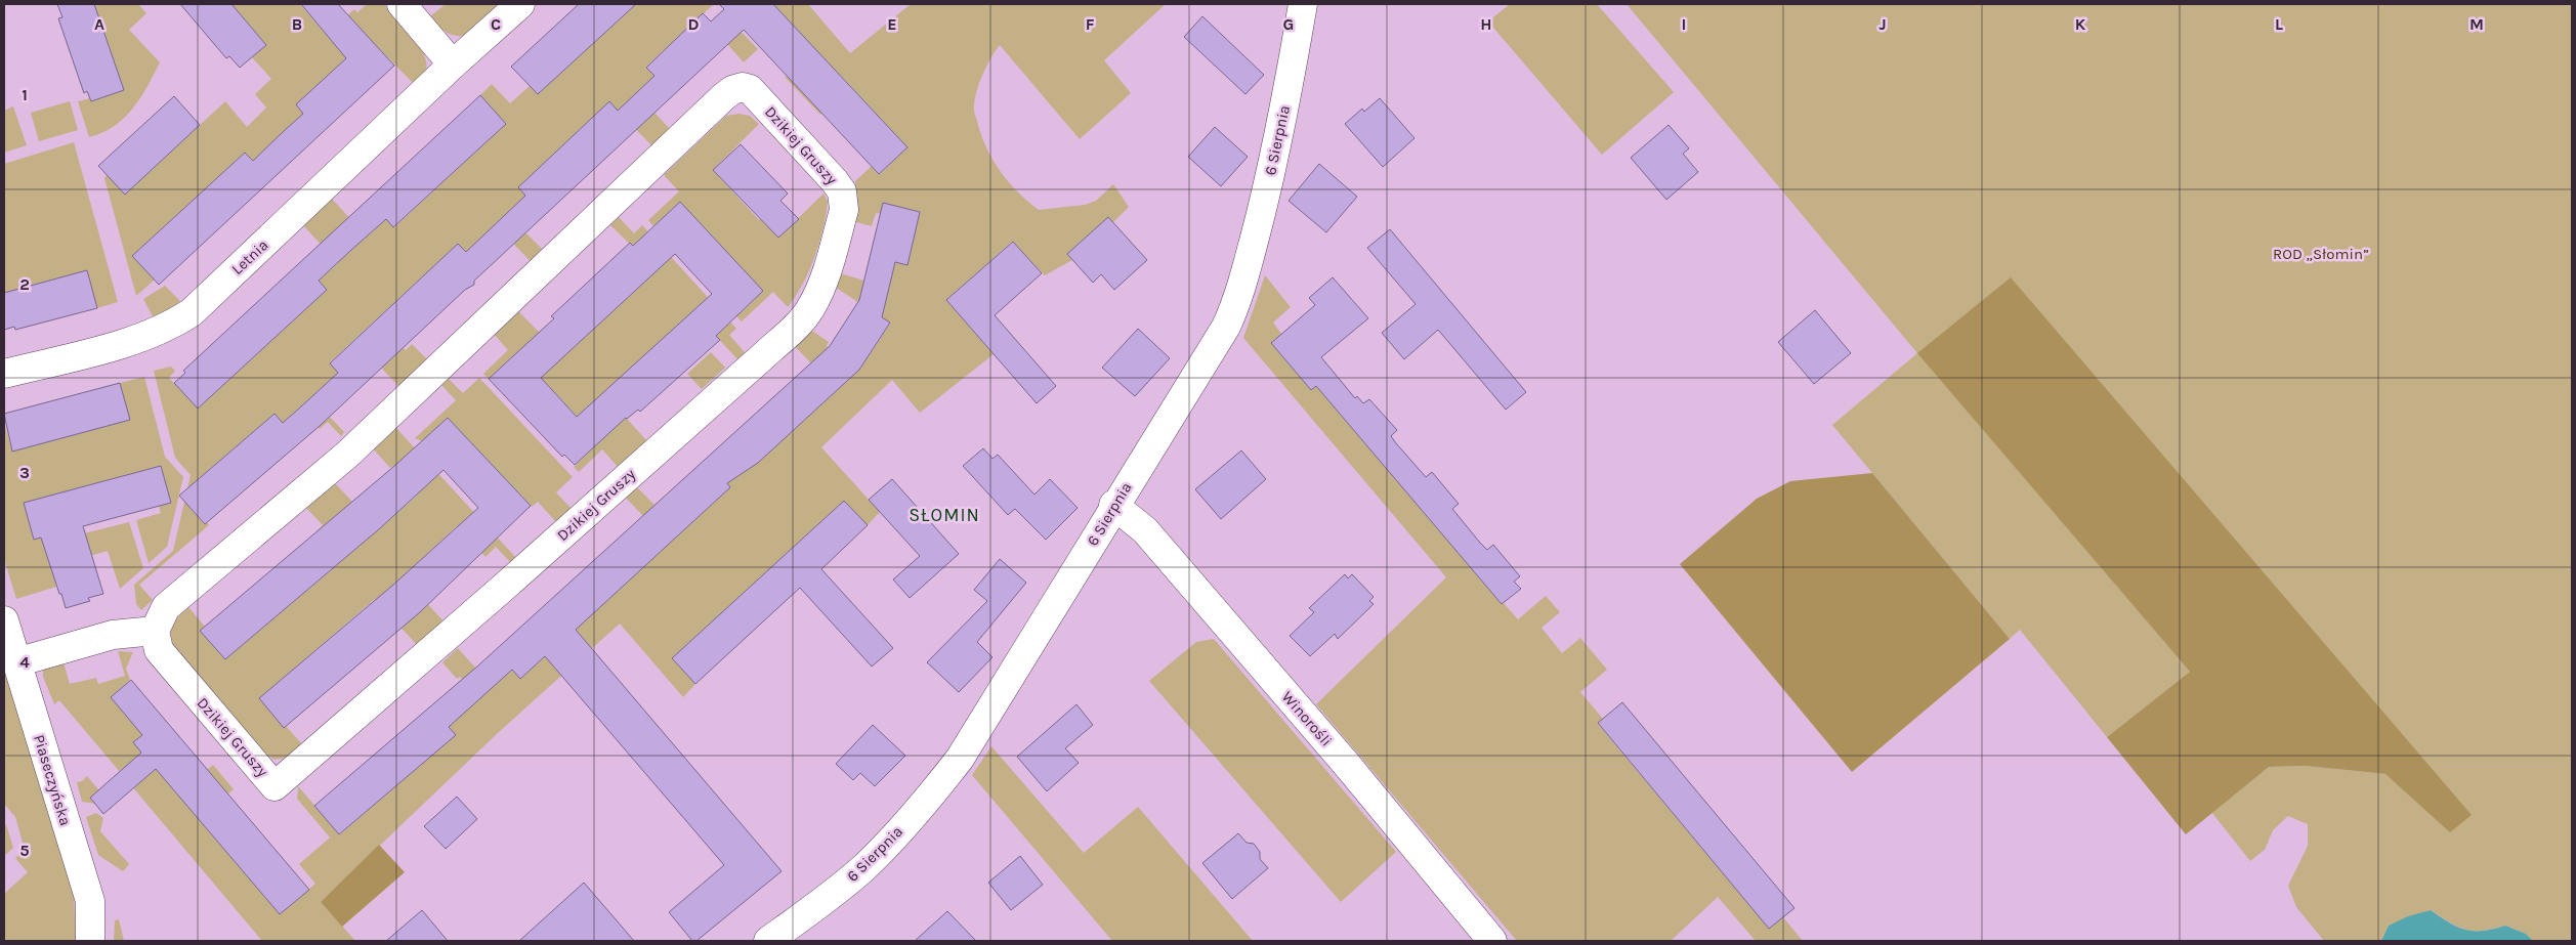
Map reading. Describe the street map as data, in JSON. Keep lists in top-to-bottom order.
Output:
{
  "streets": {
    "street": [
      "6 Sierpnia",
      "Dzikiej Gruszy",
      "Letnia",
      "Winorośli",
      "Piaseczyńska"
    ]
  },
  "crossings": [
    ["6 Sierpnia", "Winorośli"]
  ],
  "districts": ["SŁOMIN"],
  "parks": ["ROD „Słomin”"],
  "grid": {
    "columns": [
      "A",
      "B",
      "C",
      "D",
      "E",
      "F",
      "G",
      "H",
      "I",
      "J",
      "K",
      "L",
      "M"
    ],
    "rows": [
      "1",
      "2",
      "3",
      "4",
      "5"
    ]
  }
}
